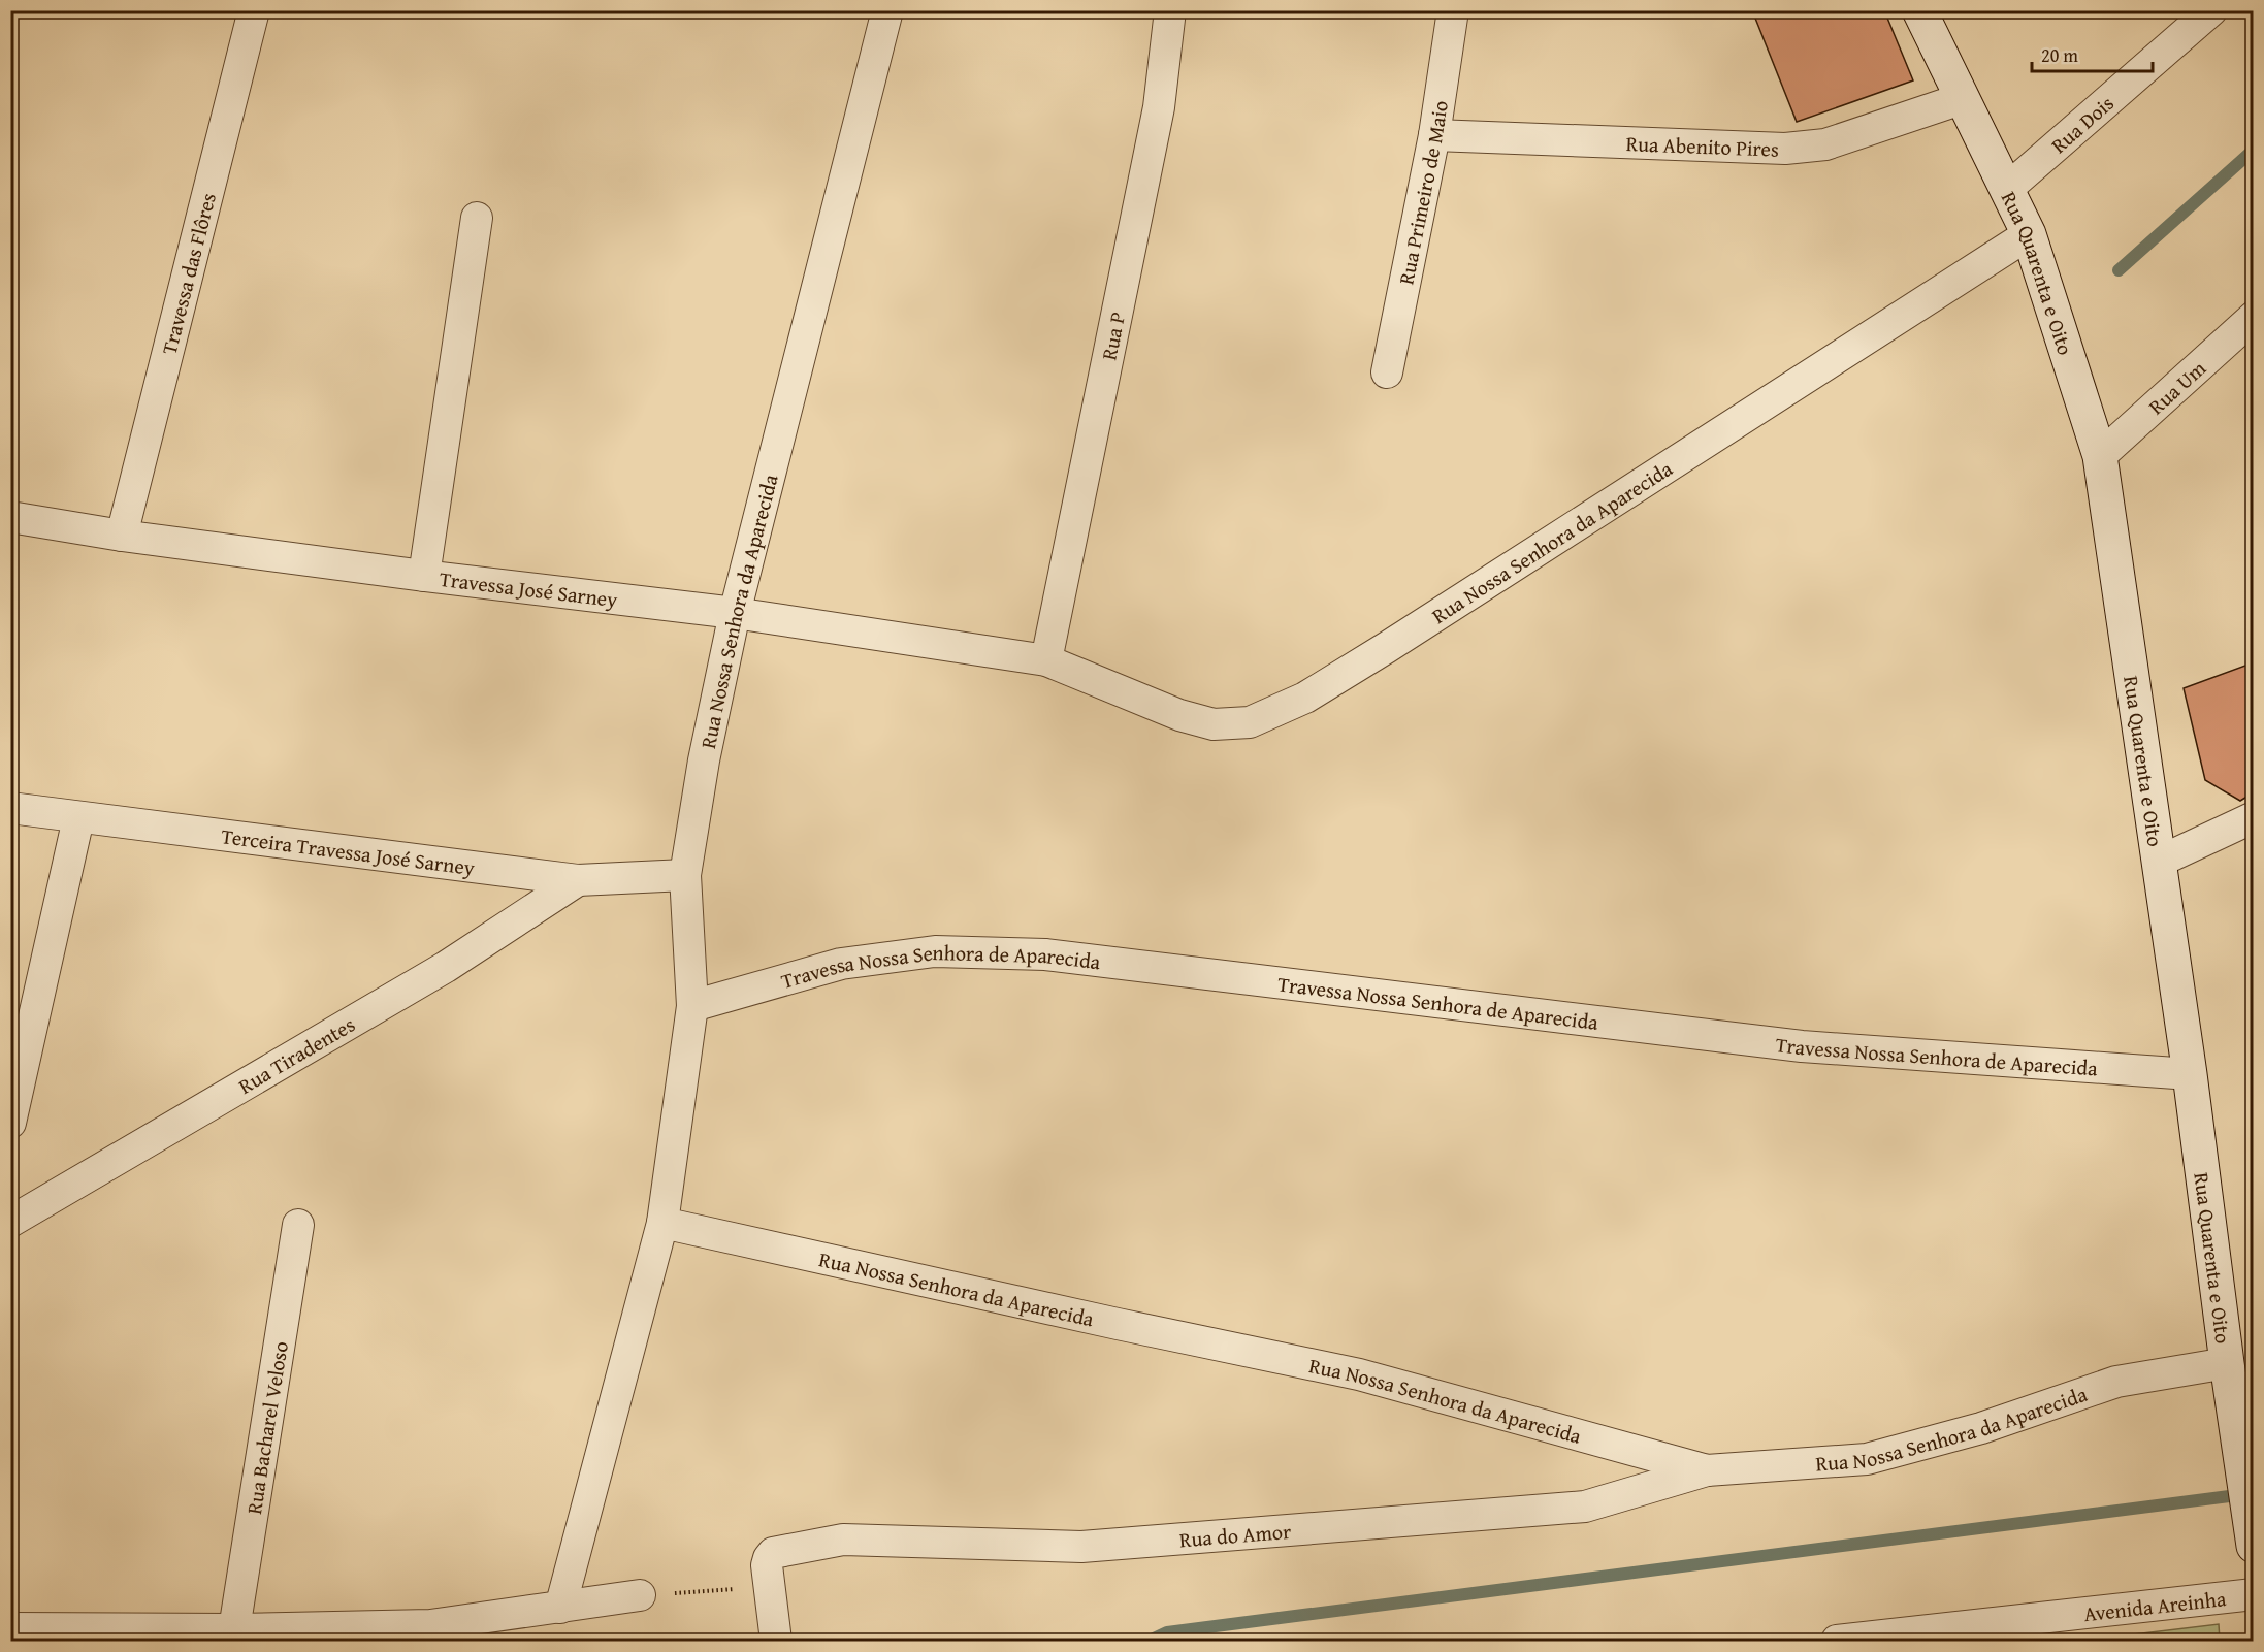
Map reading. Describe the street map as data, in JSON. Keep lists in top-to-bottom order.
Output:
{
  "streets": {
    "main road": ["Rua Quarenta e Oito"],
    "street": [
      "Rua Dois",
      "Rua Abenito Pires",
      "Rua Primeiro de Maio",
      "Travessa das Flôres",
      "Rua P",
      "Rua Um",
      "Rua Nossa Senhora da Aparecida",
      "Travessa José Sarney",
      "Terceira Travessa José Sarney",
      "Travessa Nossa Senhora de Aparecida",
      "Rua Tiradentes",
      "Rua Bacharel Veloso",
      "Rua do Amor",
      "Avenida Areinha"
    ]
  },
  "crossings": [
    ["Rua Dois", "Rua Quarenta e Oito"],
    ["Rua Abenito Pires", "Rua Primeiro de Maio"],
    ["Rua Abenito Pires", "Rua Quarenta e Oito"],
    ["Travessa das Flôres", "Travessa José Sarney"],
    ["Rua Quarenta e Oito", "Rua Um"],
    ["Rua Quarenta e Oito", "Rua Nossa Senhora da Aparecida"],
    ["Rua Quarenta e Oito", "Travessa Nossa Senhora de Aparecida"],
    ["Rua P", "Rua Nossa Senhora da Aparecida"],
    ["Rua P", "Travessa José Sarney"],
    ["Rua Nossa Senhora da Aparecida", "Travessa José Sarney"],
    ["Rua Nossa Senhora da Aparecida", "Terceira Travessa José Sarney"],
    ["Rua Nossa Senhora da Aparecida", "Travessa Nossa Senhora de Aparecida"],
    ["Rua Nossa Senhora da Aparecida", "Rua do Amor"],
    ["Terceira Travessa José Sarney", "Rua Tiradentes"]
  ],
  "scale_bar": "20 m"
}
